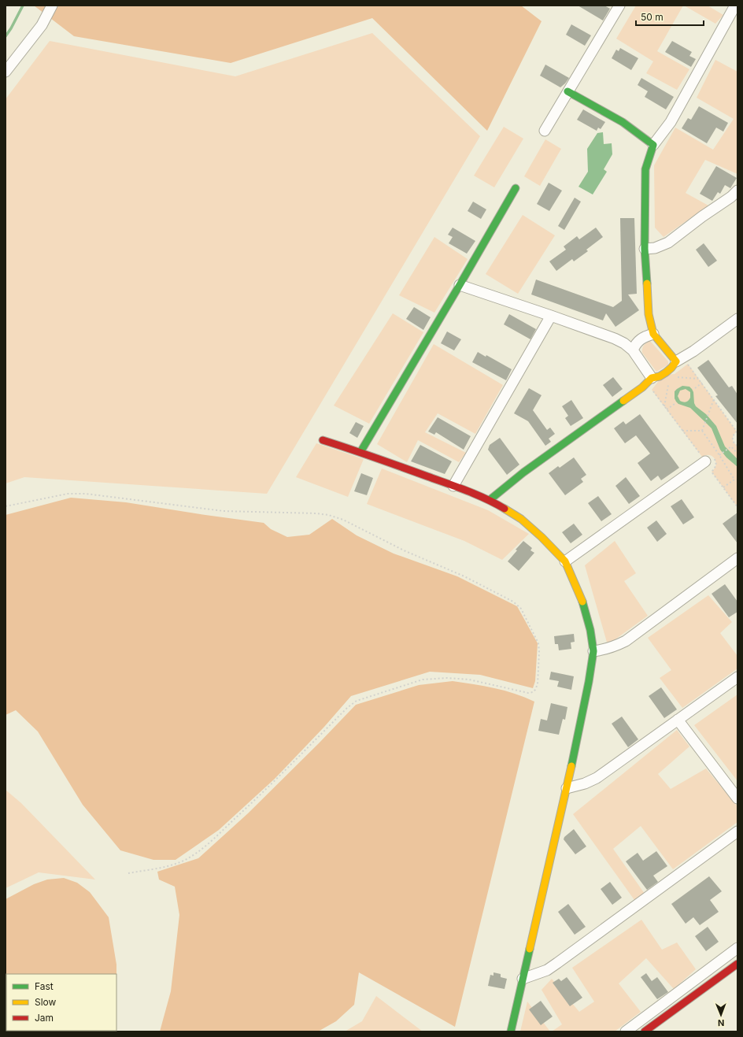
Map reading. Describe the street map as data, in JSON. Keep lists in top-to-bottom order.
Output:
{
  "legend": ["Fast", "Slow", "Jam"],
  "scale_bar": "50 m",
  "north": "bottom"
}
